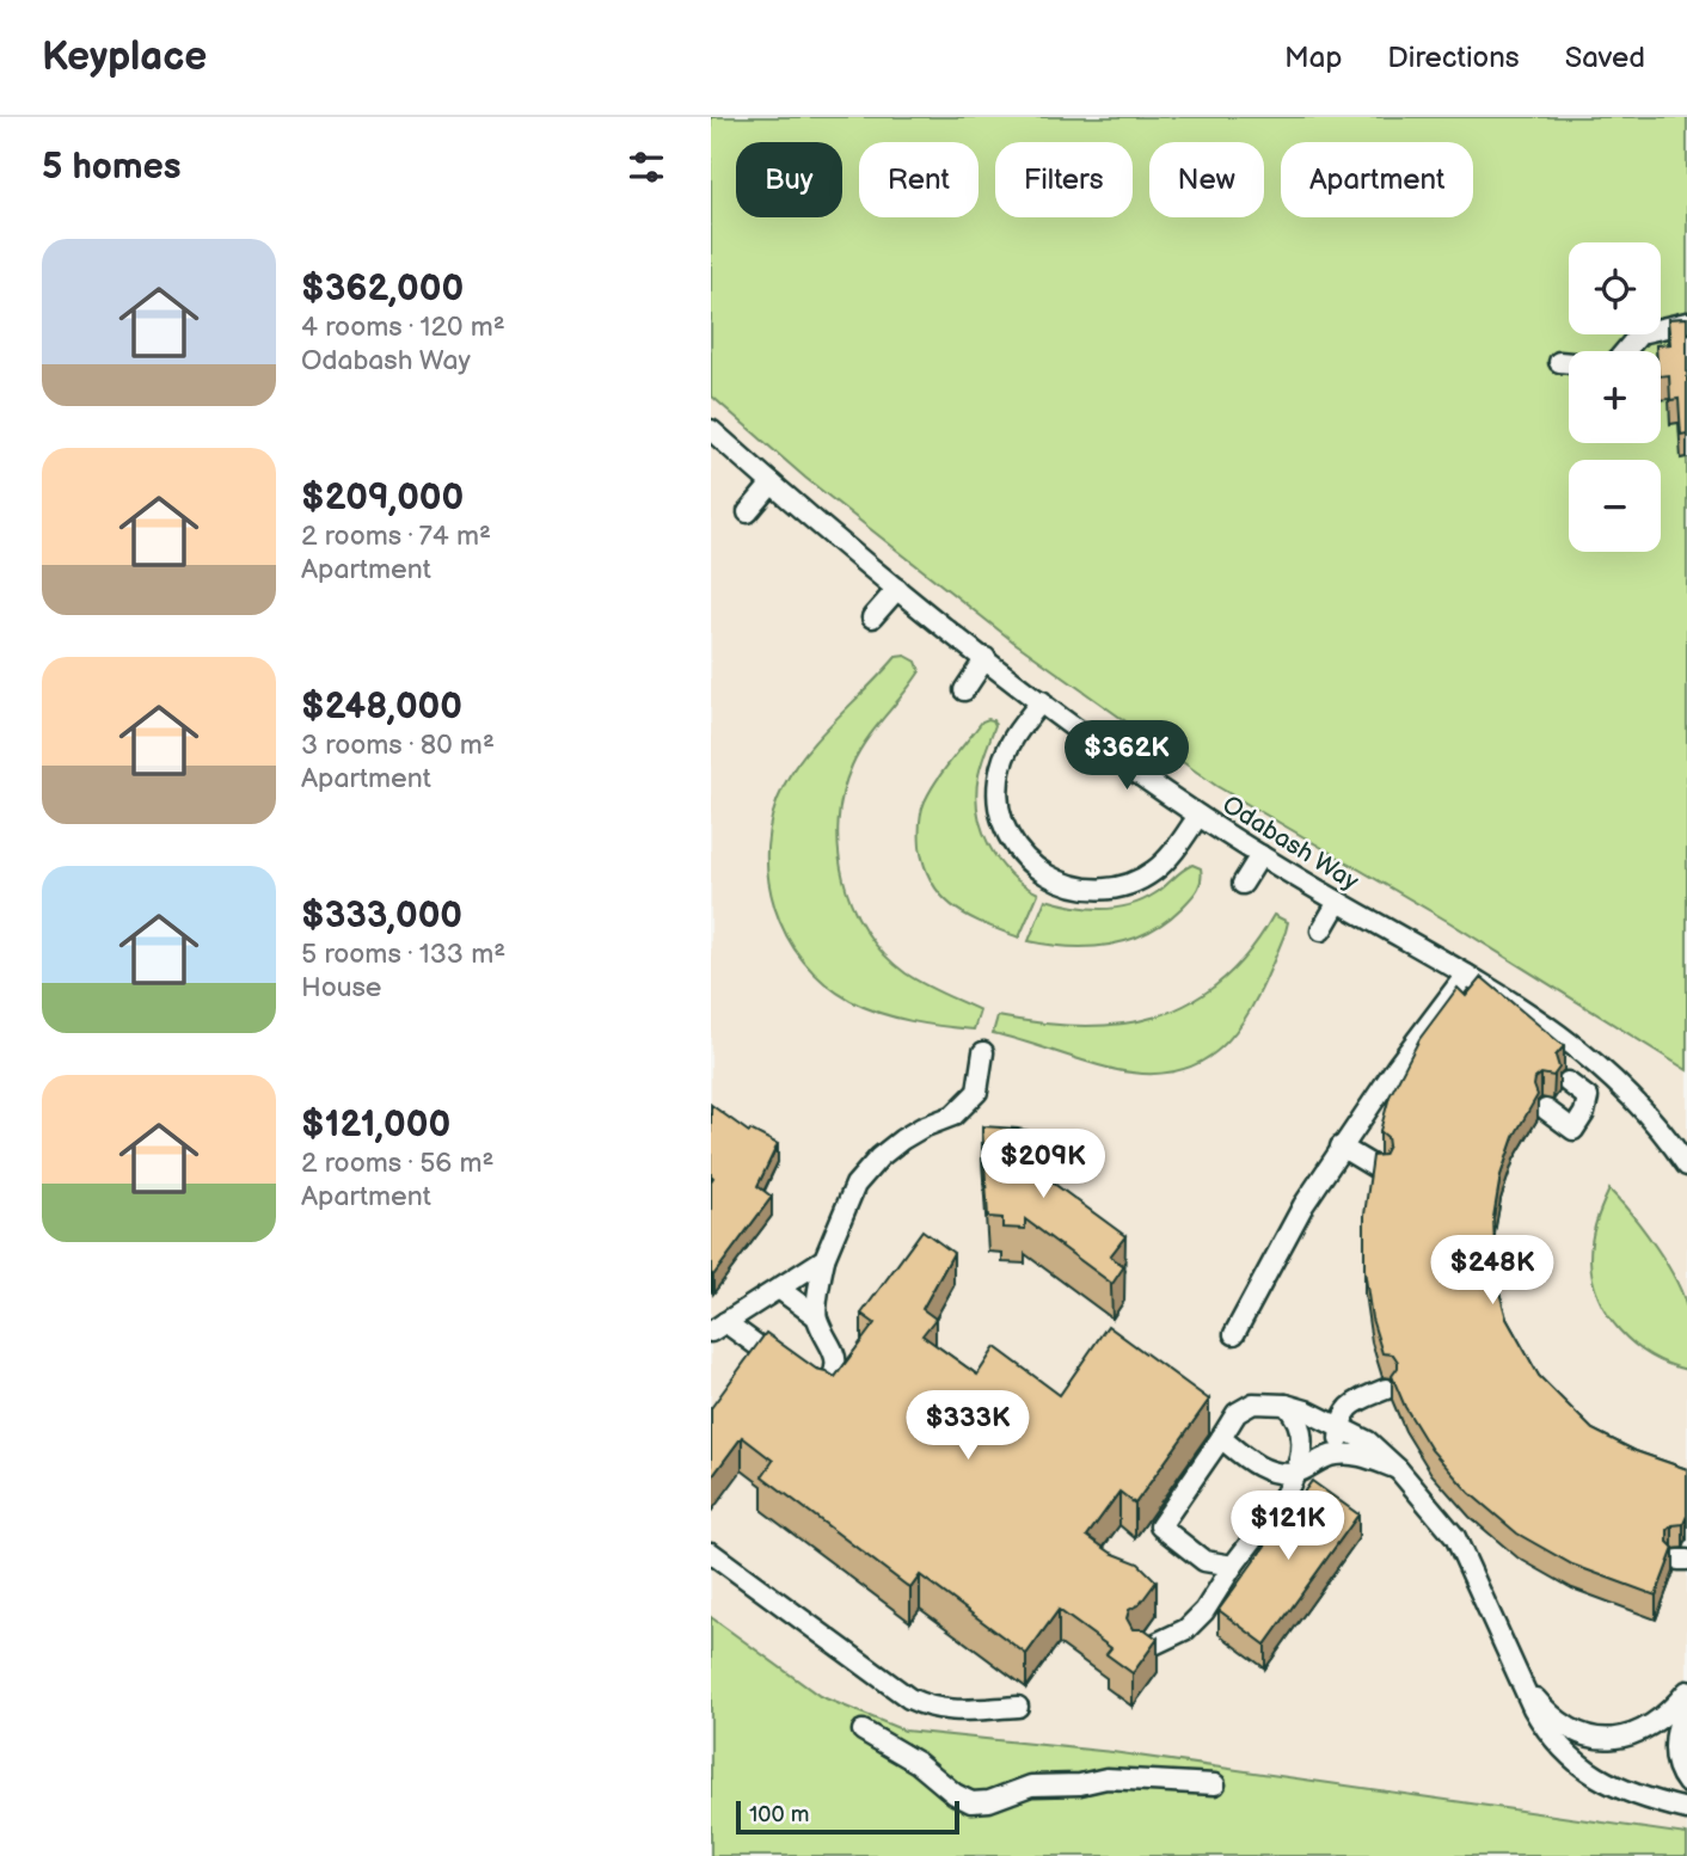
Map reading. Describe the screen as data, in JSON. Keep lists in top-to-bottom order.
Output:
{
  "streets": {
    "street": ["Odabash Way"]
  },
  "scale_bar": "100 m",
  "page": {
    "header": "Keyplace",
    "nav": ["Map", "Directions", "Saved"],
    "heading": "5 homes",
    "chip": [
      "Buy",
      "Rent",
      "Filters",
      "New",
      "Apartment"
    ],
    "list": [
      {
        "name": "$362,000",
        "note": "4 rooms · 120 m² · Odabash Way"
      },
      {
        "name": "$209,000",
        "note": "2 rooms · 74 m² · Apartment"
      },
      {
        "name": "$248,000",
        "note": "3 rooms · 80 m² · Apartment"
      },
      {
        "name": "$333,000",
        "note": "5 rooms · 133 m² · House"
      },
      {
        "name": "$121,000",
        "note": "2 rooms · 56 m² · Apartment"
      }
    ],
    "map_buttons": ["+", "−"],
    "price": [
      "$362K",
      "$209K",
      "$248K",
      "$333K",
      "$121K"
    ],
    "scale": "100 m"
  }
}
